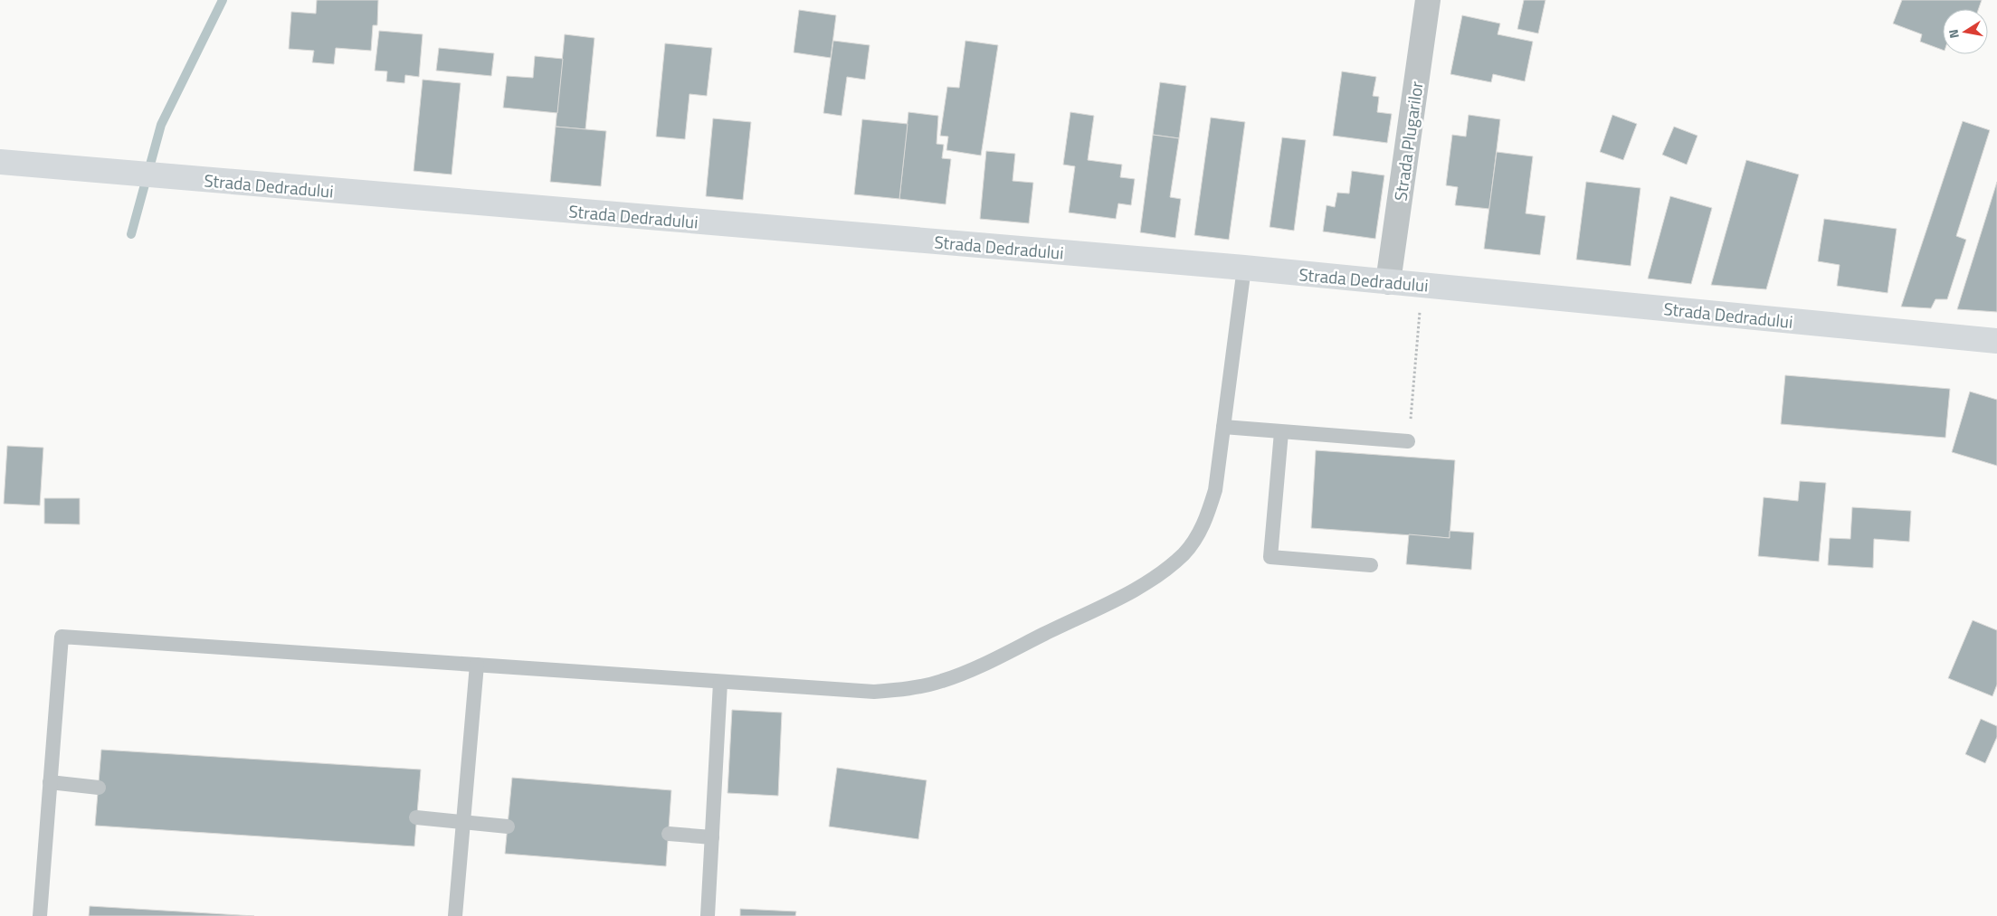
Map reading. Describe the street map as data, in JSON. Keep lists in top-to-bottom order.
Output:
{
  "streets": {
    "main road": ["Strada Dedradului"],
    "street": ["Strada Plugarilor"]
  },
  "crossings": [
    ["Strada Plugarilor", "Strada Dedradului"]
  ],
  "north": "left"
}
